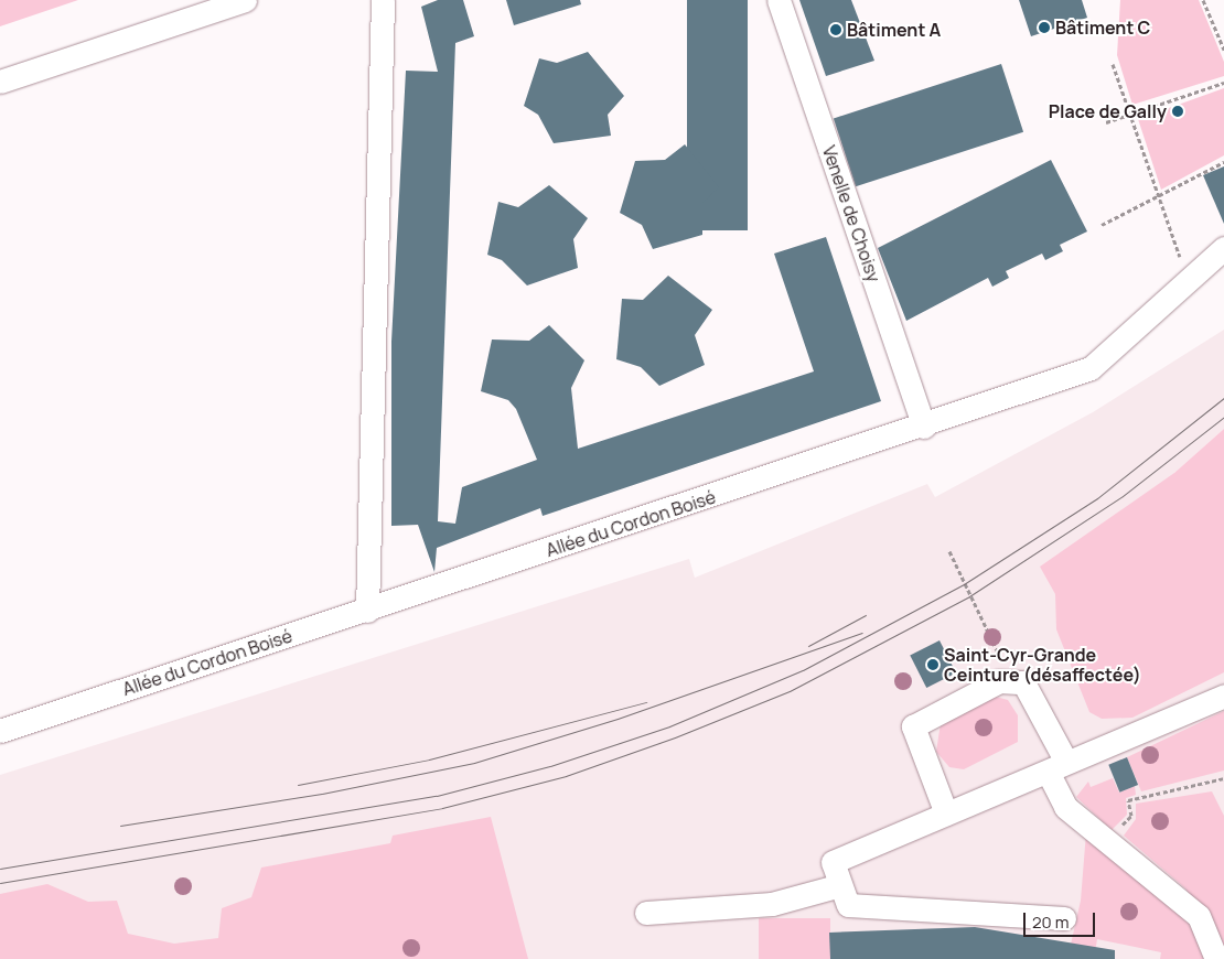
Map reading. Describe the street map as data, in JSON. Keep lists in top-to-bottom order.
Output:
{
  "streets": {
    "street": ["Venelle de Choisy", "Allée du Cordon Boisé"]
  },
  "crossings": [
    ["Venelle de Choisy", "Allée du Cordon Boisé"]
  ],
  "places": [
    "Bâtiment C",
    "Bâtiment A",
    "Place de Gally",
    "Saint-Cyr-Grande Ceinture (désaffectée)"
  ],
  "scale_bar": "20 m"
}
